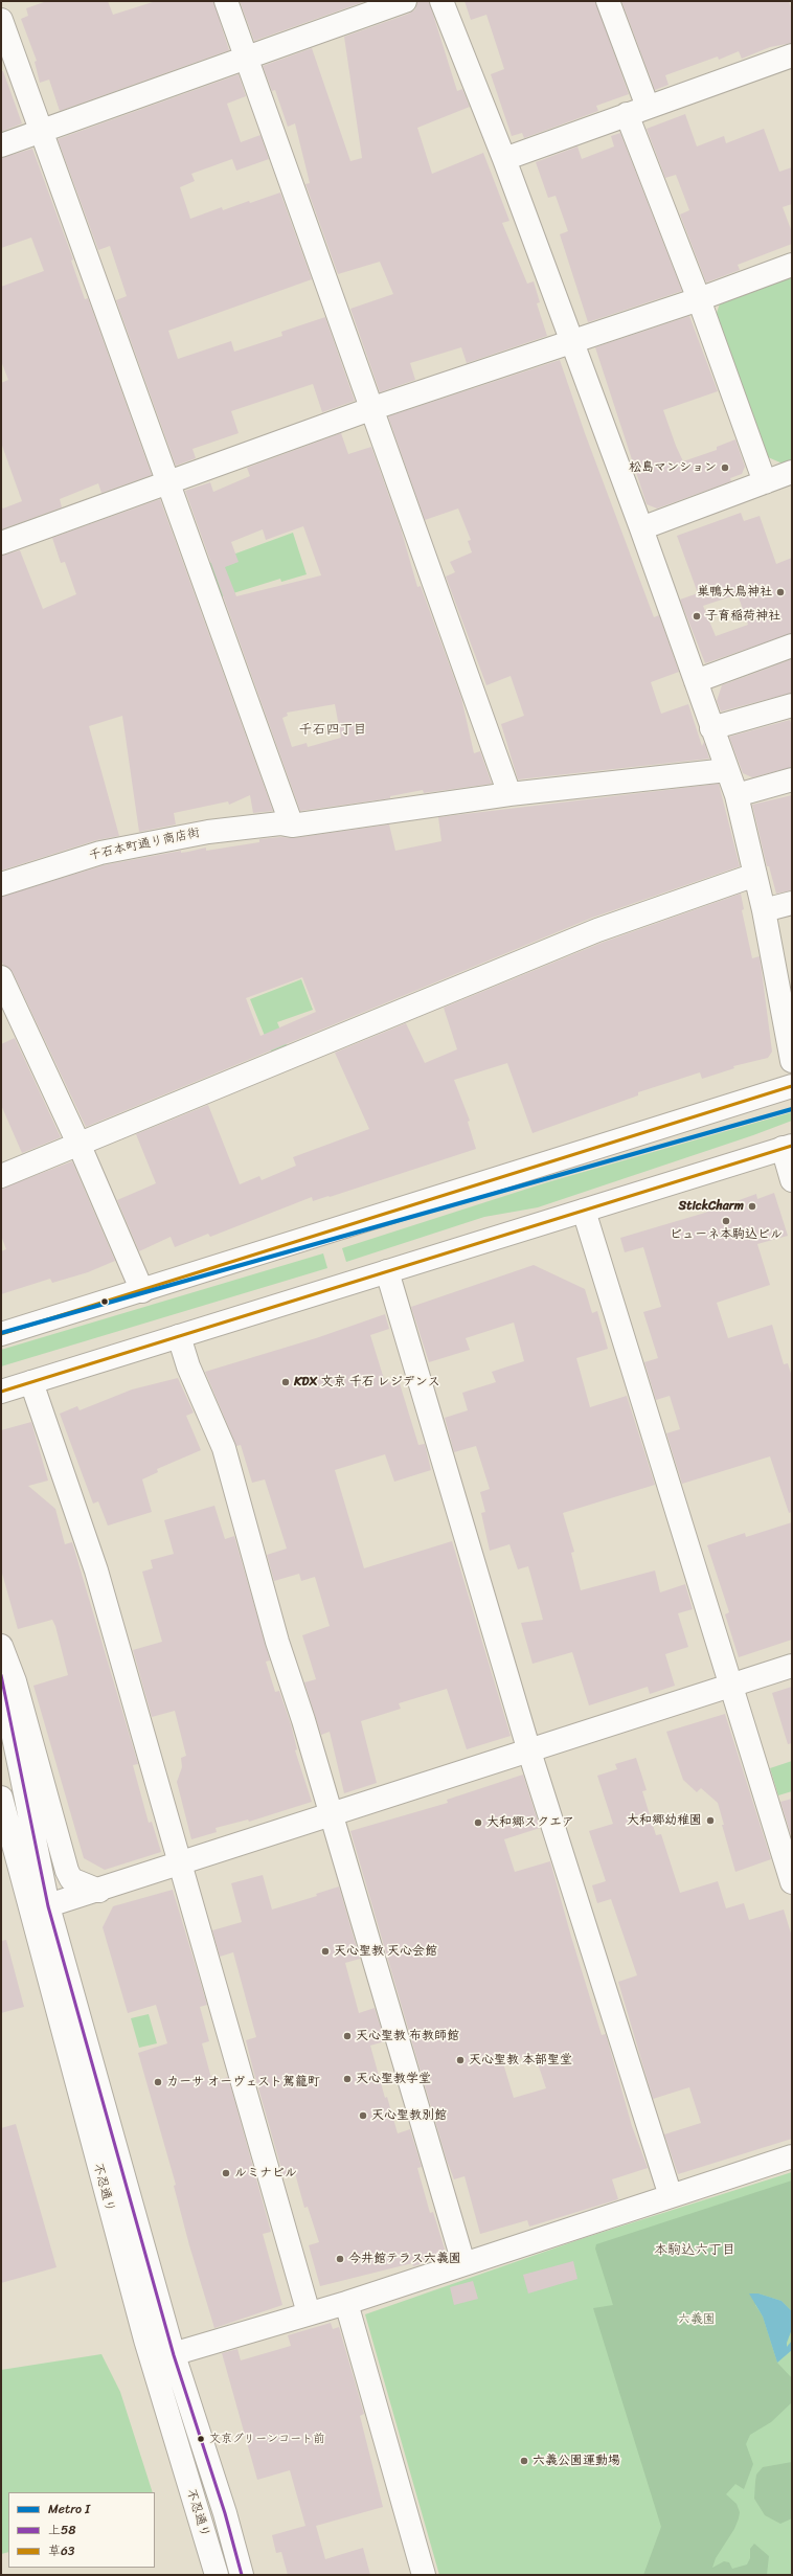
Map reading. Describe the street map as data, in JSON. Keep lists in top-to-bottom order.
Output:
{
  "streets": {
    "main road": ["千石本町通り商店街", "不忍通り"]
  },
  "districts": ["千石四丁目", "本駒込六丁目"],
  "parks": ["六義園"],
  "places": [
    "松島マンション",
    "巣鴨大鳥神社",
    "子育稲荷神社",
    "StickCharm",
    "ビューネ本駒込ビル",
    "KDX 文京 千石 レジデンス",
    "大和郷幼稚園",
    "大和郷スクエア",
    "天心聖教 天心会館",
    "天心聖教 布教師館",
    "天心聖教 本部聖堂",
    "天心聖教学堂",
    "カーサ オーヴェスト駕籠町",
    "天心聖教別館",
    "ルミナビル",
    "今井館テラス六義園",
    "文京グリーンコート前",
    "六義公園運動場"
  ],
  "lines": ["transit line 草63", "metro line I", "transit line 上58"],
  "legend": ["Metro I", "上58", "草63"]
}
